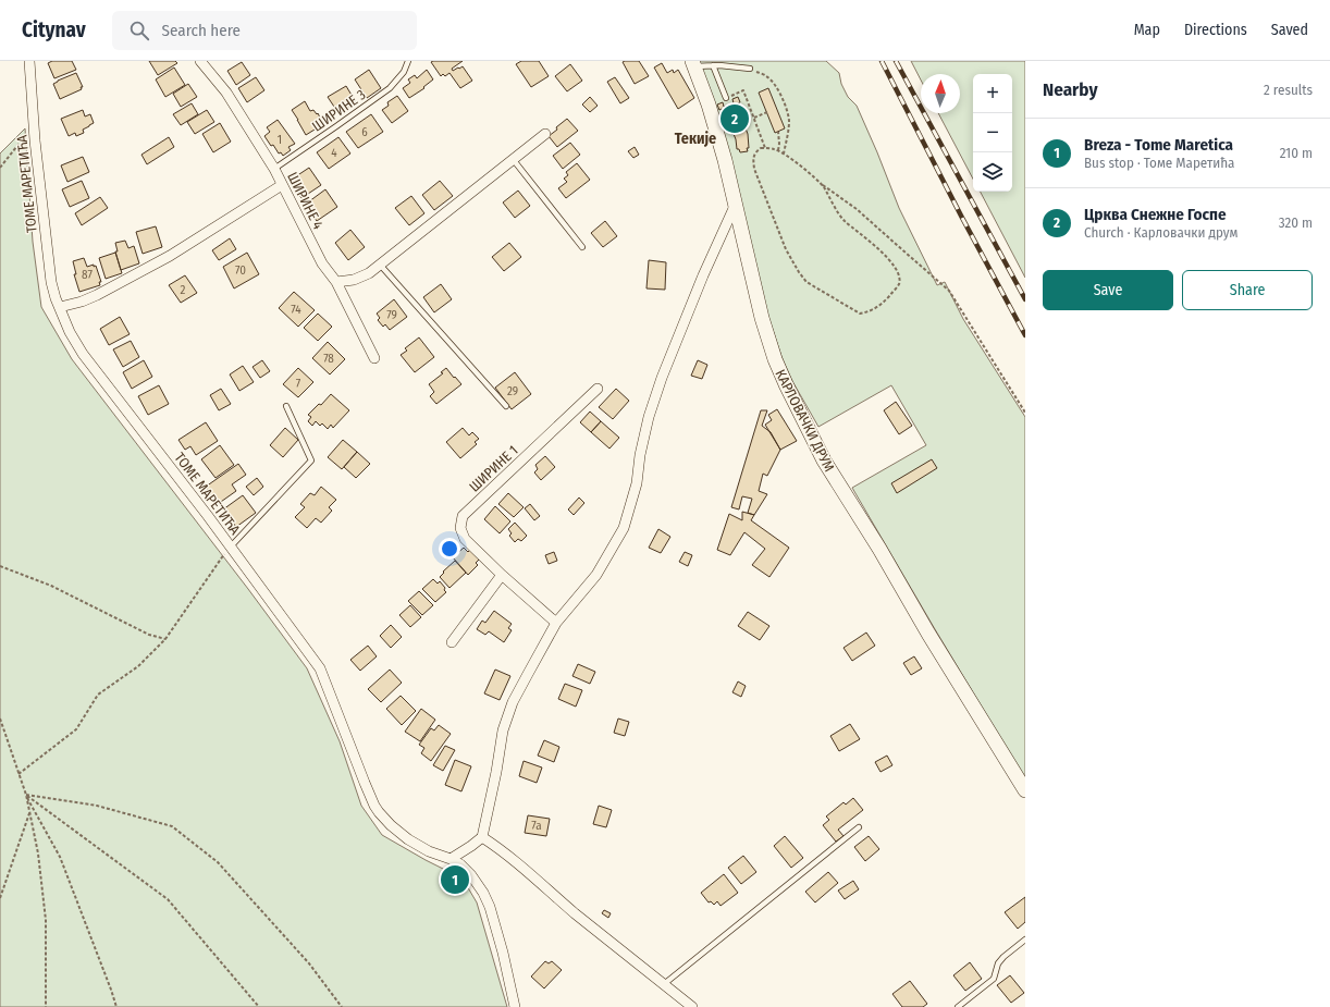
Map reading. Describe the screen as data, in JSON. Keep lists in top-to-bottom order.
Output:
{
  "streets": {
    "main road": ["КАРЛОВАЧКИ ДРУМ"],
    "street": ["ТОМЕ МАРЕТИЋА", "ШИРИНЕ 4", "ШИРИНЕ 1"],
    "lane": ["ШИРИНЕ 3"]
  },
  "crossings": [
    ["ШИРИНЕ 3", "ШИРИНЕ 4"]
  ],
  "districts": ["Текије"],
  "house_numbers": [
    "6",
    "1",
    "4",
    "70",
    "87",
    "2",
    "74",
    "79",
    "78",
    "7",
    "29",
    "7a"
  ],
  "north": "top",
  "page": {
    "header": "Citynav",
    "search": "Search here",
    "nav": ["Map", "Directions", "Saved"],
    "heading": ["Nearby", "2 results"],
    "map_buttons": ["+", "−"],
    "pins": ["2", "1"],
    "list": [
      {
        "mark": "1",
        "name": "Breza - Tome Maretica",
        "note": "Bus stop · Томе Маретића",
        "value": "210 m"
      },
      {
        "mark": "2",
        "name": "Црква Снежне Госпе",
        "note": "Church · Карловачки друм",
        "value": "320 m"
      }
    ],
    "buttons": ["Save", "Share"]
  }
}
